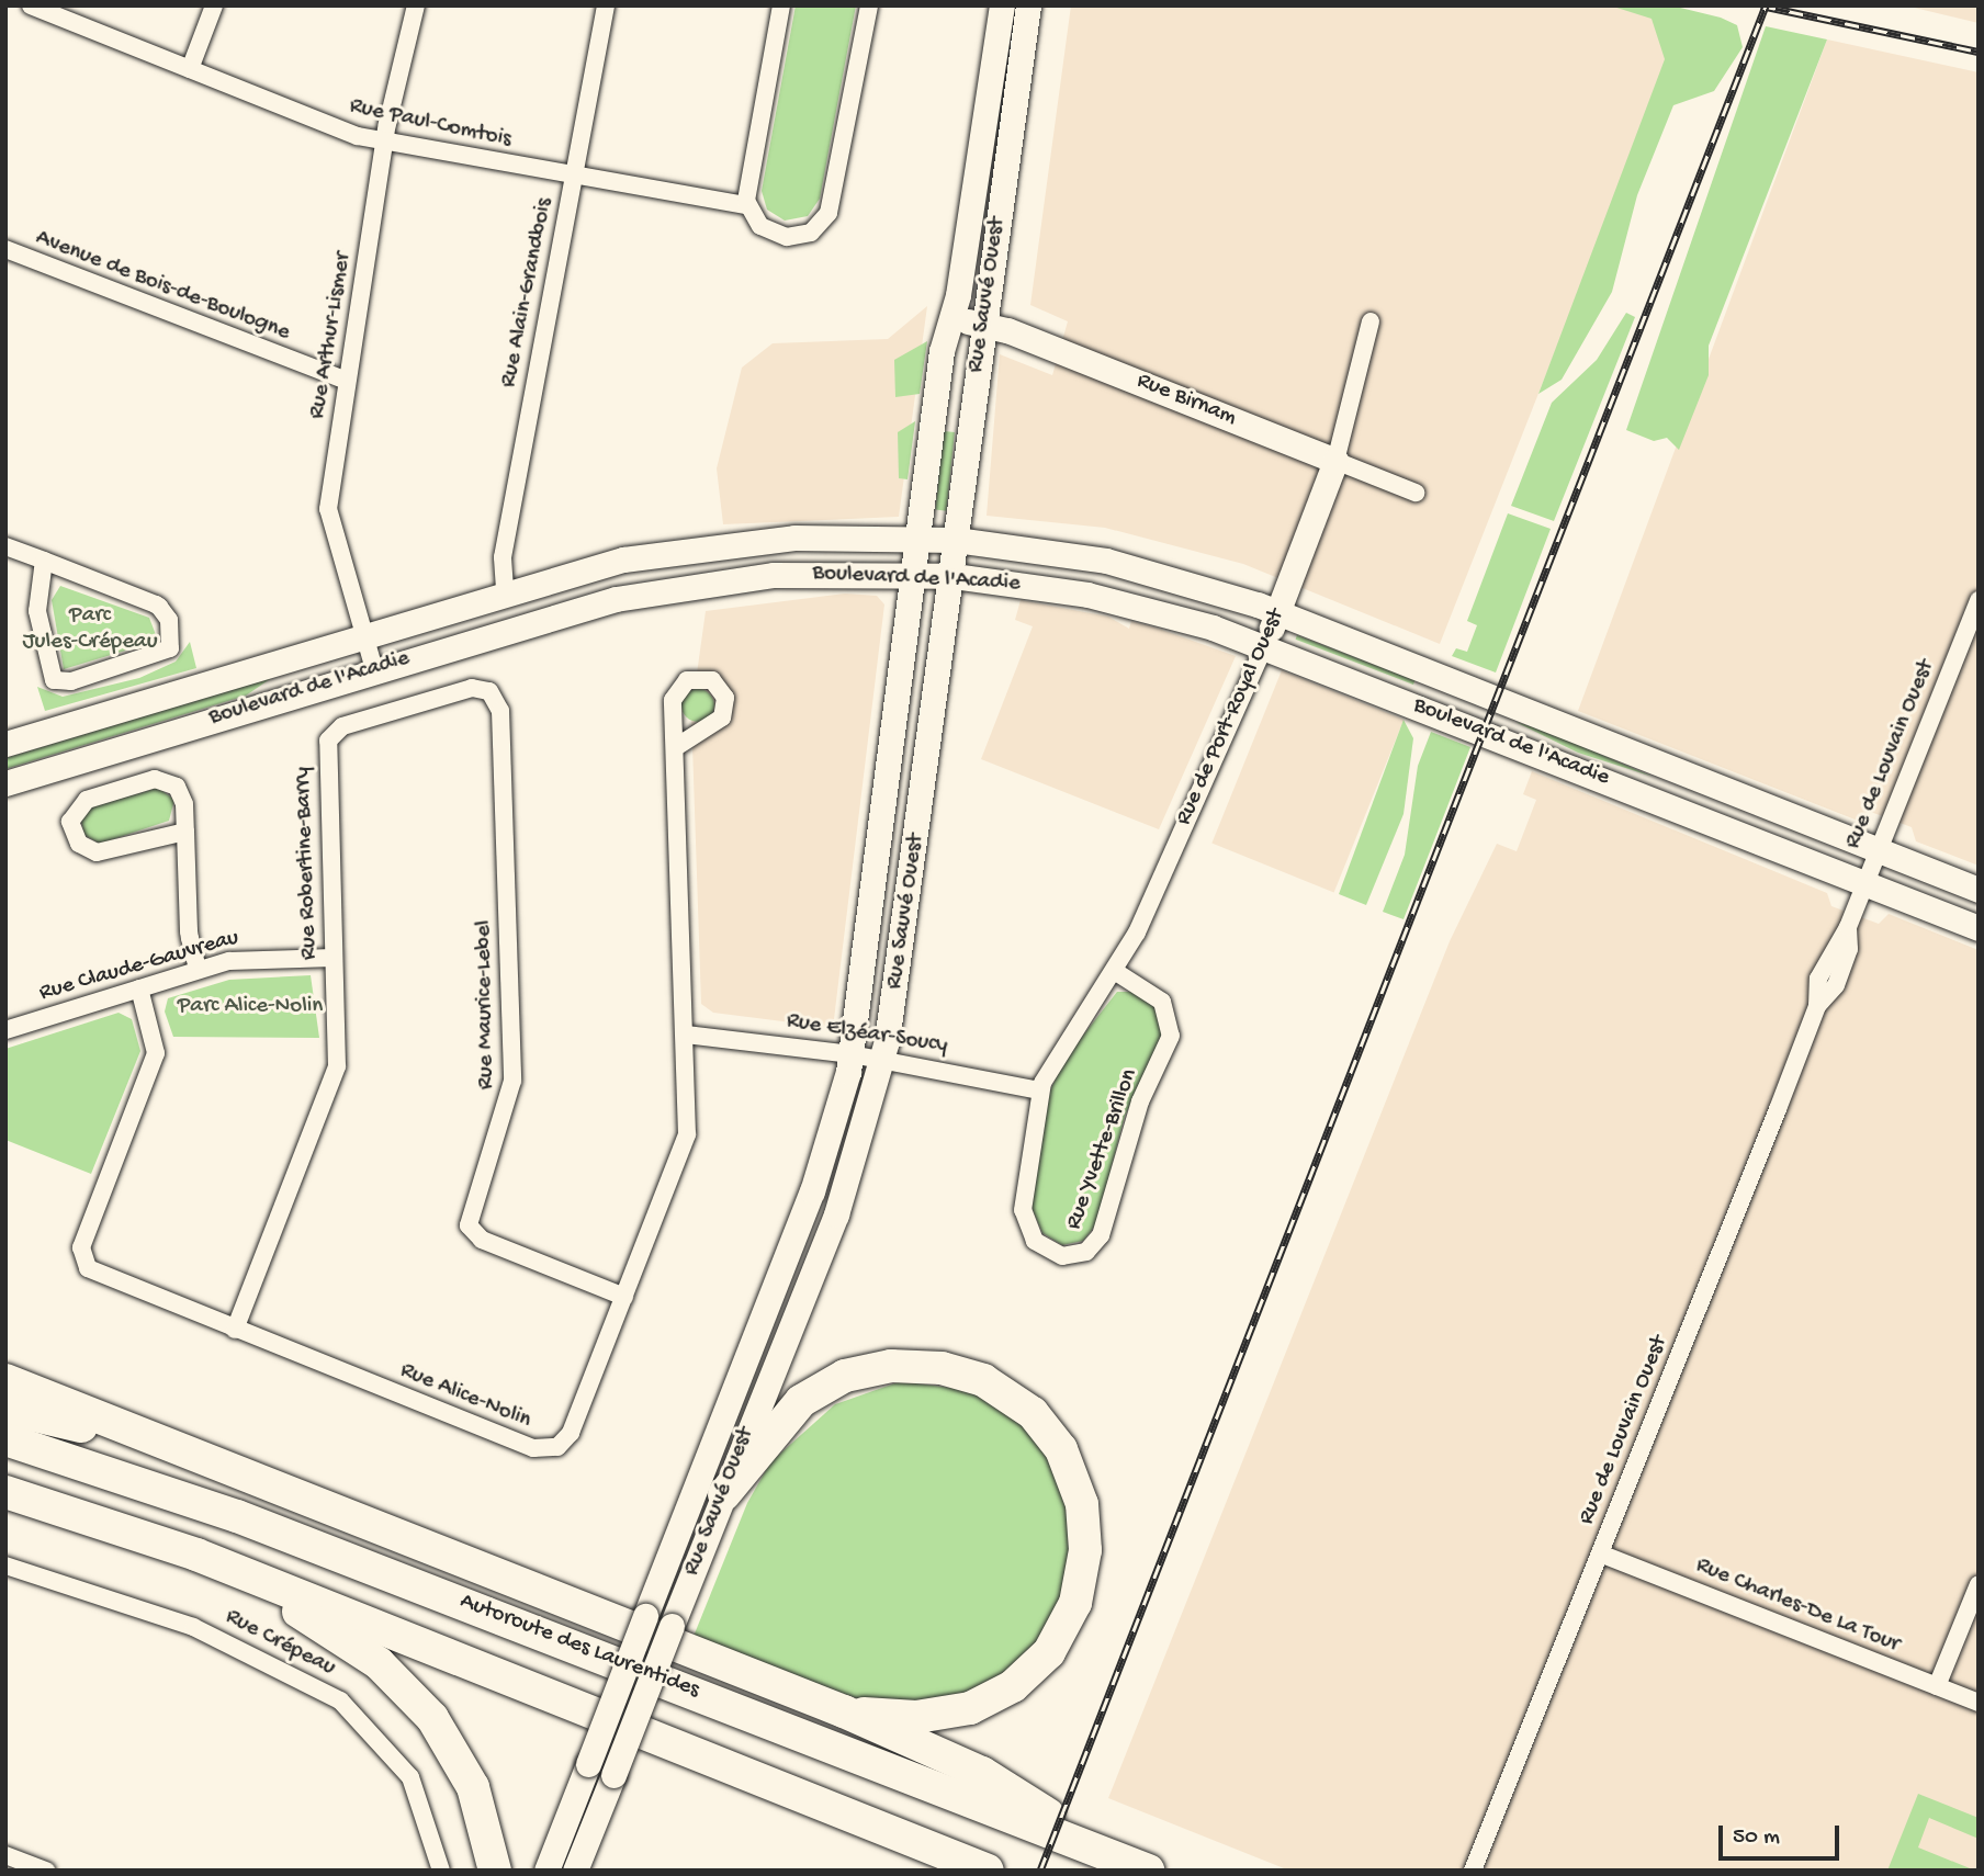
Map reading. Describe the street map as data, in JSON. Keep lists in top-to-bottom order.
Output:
{
  "streets": {
    "highway": ["Autoroute des Laurentides"],
    "main road": [
      "Rue Sauvé Ouest",
      "Rue Birnam",
      "Boulevard de l'Acadie",
      "Rue de Port-Royal Ouest"
    ],
    "street": [
      "Rue Paul-Comtois",
      "Avenue de Bois-de-Boulogne",
      "Rue Alain-Grandbois",
      "Rue Arthur-Lismer",
      "Rue de Louvain Ouest",
      "Rue Robertine-Barry",
      "Rue Claude-Gauvreau",
      "Rue Maurice-Lebel",
      "Rue Elzéar-Soucy",
      "Rue Yvette-Brillon",
      "Rue Alice-Nolin",
      "Rue Charles-De La Tour",
      "Rue Crépeau"
    ]
  },
  "crossings": [
    ["Rue Paul-Comtois", "Rue Alain-Grandbois"],
    ["Rue Paul-Comtois", "Rue Arthur-Lismer"],
    ["Avenue de Bois-de-Boulogne", "Rue Arthur-Lismer"],
    ["Rue Alain-Grandbois", "Boulevard de l'Acadie"],
    ["Rue Sauvé Ouest", "Rue Birnam"],
    ["Rue Sauvé Ouest", "Boulevard de l'Acadie"],
    ["Rue Sauvé Ouest", "Rue Elzéar-Soucy"],
    ["Rue Arthur-Lismer", "Boulevard de l'Acadie"],
    ["Rue Birnam", "Rue de Port-Royal Ouest"],
    ["Boulevard de l'Acadie", "Rue de Port-Royal Ouest"],
    ["Boulevard de l'Acadie", "Rue de Louvain Ouest"],
    ["Rue de Port-Royal Ouest", "Rue Elzéar-Soucy"],
    ["Rue de Port-Royal Ouest", "Rue Yvette-Brillon"],
    ["Rue de Louvain Ouest", "Rue Charles-De La Tour"],
    ["Rue Robertine-Barry", "Rue Claude-Gauvreau"],
    ["Rue Robertine-Barry", "Rue Maurice-Lebel"],
    ["Rue Robertine-Barry", "Rue Alice-Nolin"],
    ["Rue Claude-Gauvreau", "Rue Alice-Nolin"],
    ["Rue Maurice-Lebel", "Rue Alice-Nolin"],
    ["Rue Elzéar-Soucy", "Rue Yvette-Brillon"],
    ["Rue Elzéar-Soucy", "Rue Alice-Nolin"]
  ],
  "parks": ["Parc Jules-Crépeau", "Parc Alice-Nolin"],
  "scale_bar": "50 m"
}
